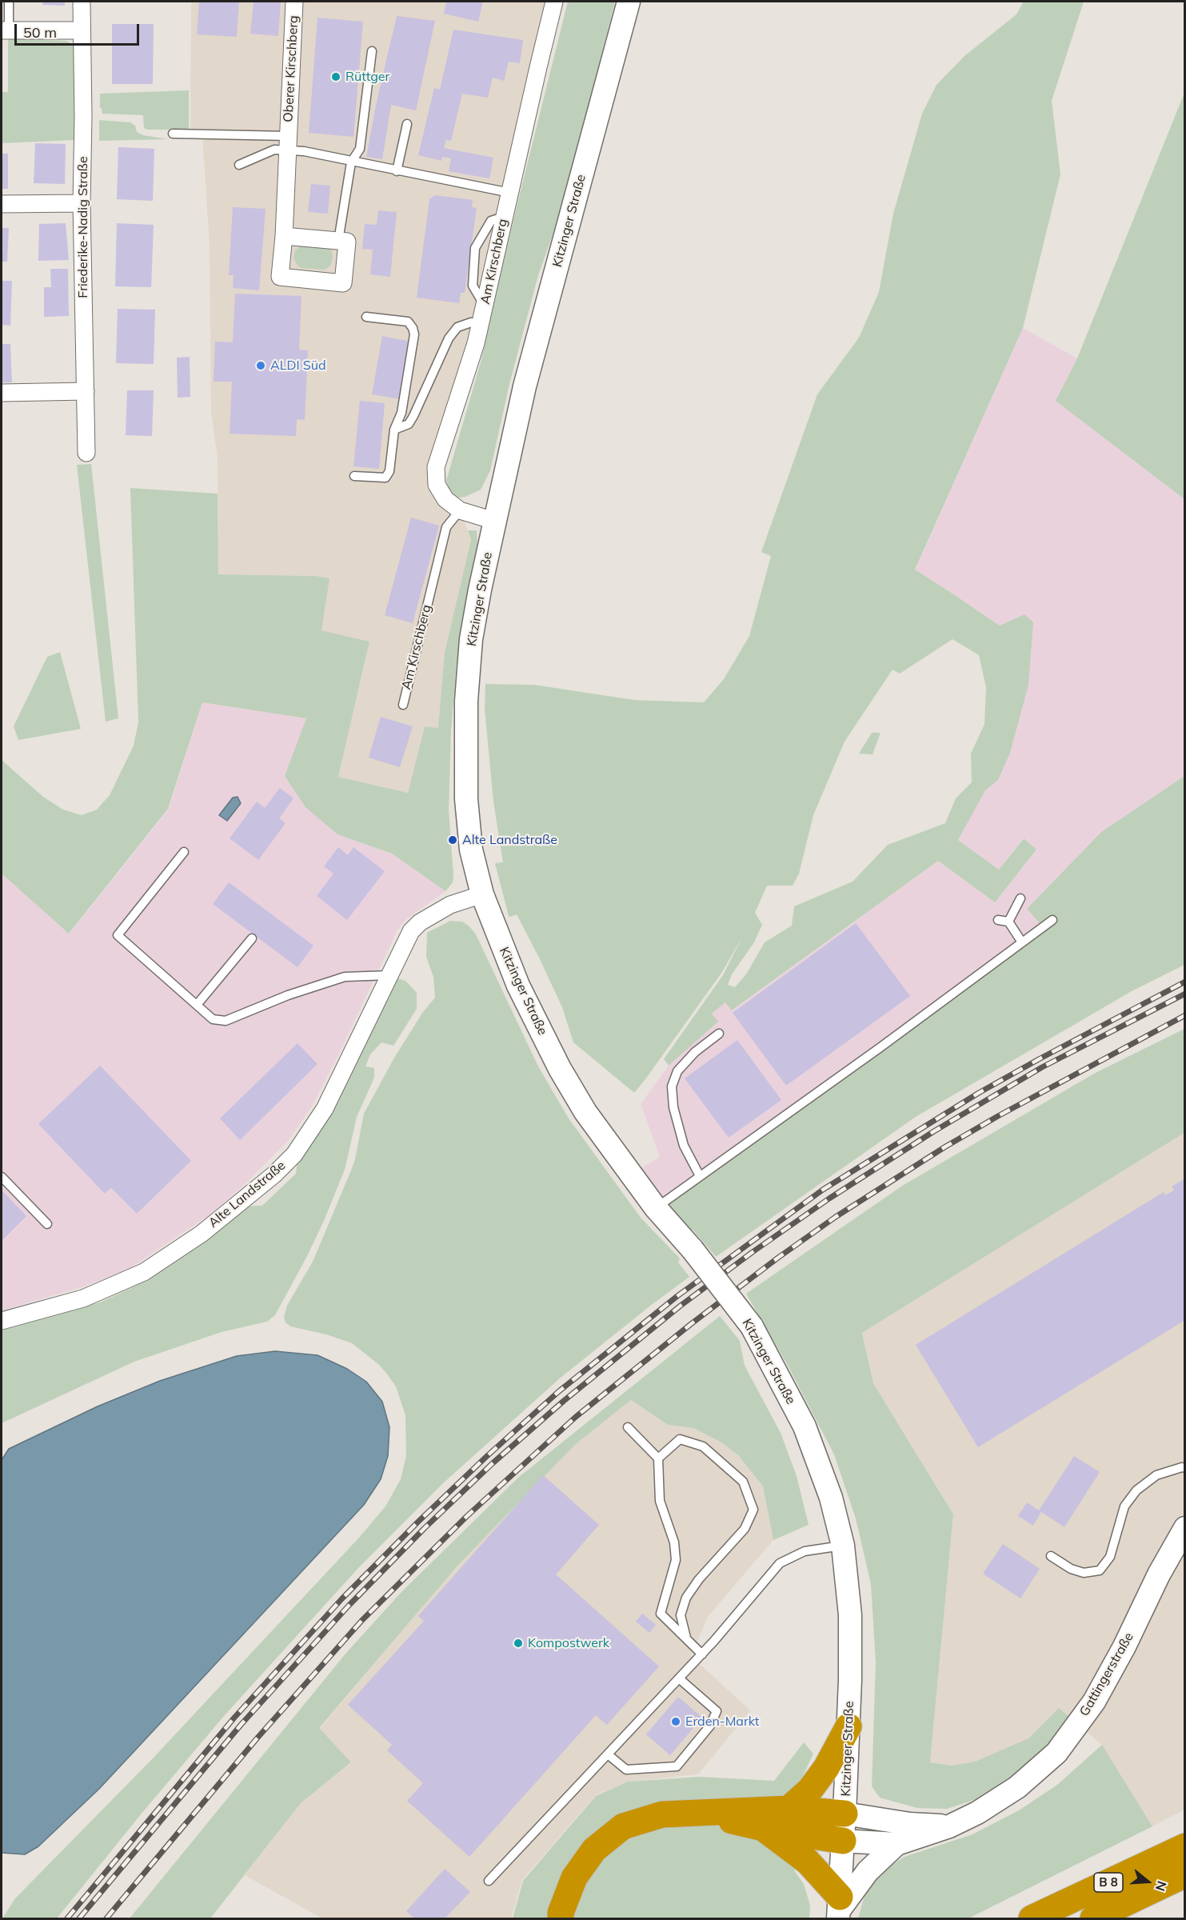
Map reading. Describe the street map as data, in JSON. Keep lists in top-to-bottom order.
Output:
{
  "streets": {
    "highway": ["B 8"],
    "street": [
      "Oberer Kirschberg",
      "Kitzinger Straße",
      "Friederike-Nadig Straße",
      "Am Kirschberg",
      "Alte Landstraße",
      "Gattingerstraße"
    ]
  },
  "crossings": [
    ["Kitzinger Straße", "Am Kirschberg"],
    ["Kitzinger Straße", "Alte Landstraße"],
    ["Kitzinger Straße", "Gattingerstraße"]
  ],
  "places": [
    "Rüttger",
    "ALDI Süd",
    "Alte Landstraße",
    "Kompostwerk",
    "Erden-Markt"
  ],
  "scale_bar": "50 m",
  "north": "right"
}
